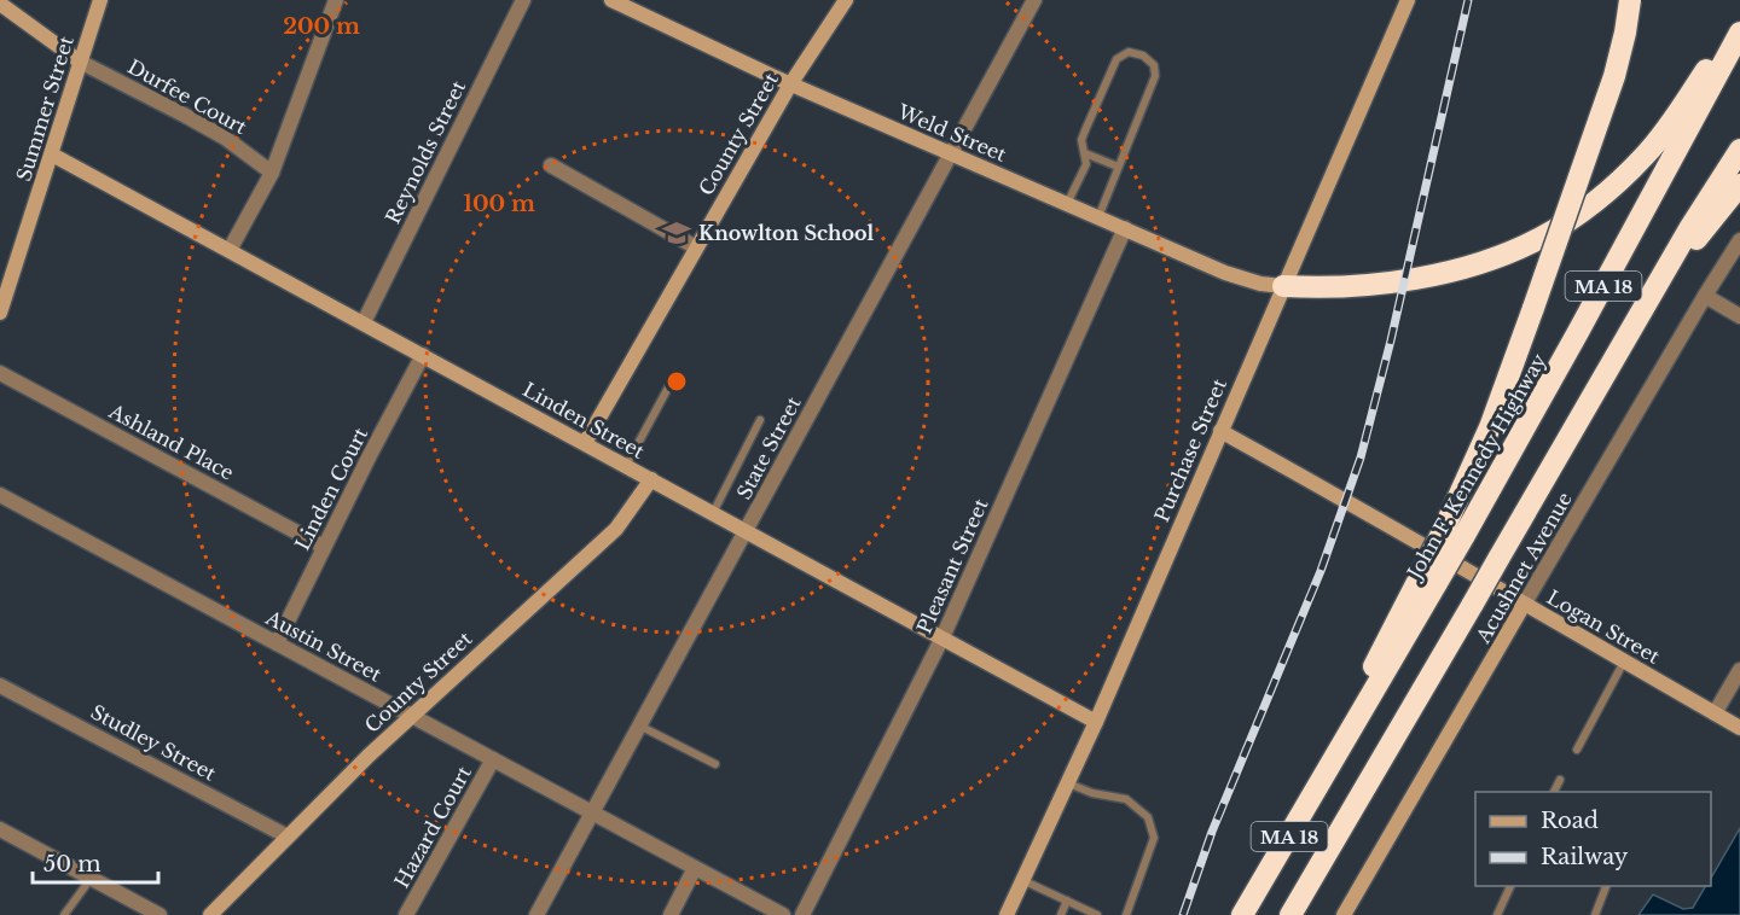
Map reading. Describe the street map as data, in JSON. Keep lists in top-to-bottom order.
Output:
{
  "streets": {
    "highway": ["MA 18", "John F. Kennedy Highway"],
    "main road": [
      "Summer Street",
      "Weld Street",
      "County Street",
      "Linden Street",
      "Purchase Street",
      "Acushnet Avenue",
      "Logan Street"
    ],
    "street": [
      "Durfee Court",
      "Reynolds Street",
      "Ashland Place",
      "State Street",
      "Linden Court",
      "Pleasant Street",
      "Austin Street",
      "Studley Street",
      "Hazard Court"
    ]
  },
  "crossings": [
    ["Durfee Court", "Summer Street"],
    ["Summer Street", "Linden Street"],
    ["Weld Street", "County Street"],
    ["Weld Street", "State Street"],
    ["Weld Street", "Purchase Street"],
    ["Weld Street", "Pleasant Street"],
    ["County Street", "Linden Street"],
    ["County Street", "Austin Street"],
    ["County Street", "Studley Street"],
    ["Reynolds Street", "Linden Street"],
    ["Linden Street", "State Street"],
    ["Linden Street", "Purchase Street"],
    ["Linden Street", "Linden Court"],
    ["Linden Street", "Pleasant Street"],
    ["Ashland Place", "Linden Court"],
    ["State Street", "Austin Street"],
    ["Purchase Street", "Logan Street"],
    ["Linden Court", "Austin Street"],
    ["Acushnet Avenue", "Logan Street"],
    ["Austin Street", "Hazard Court"]
  ],
  "places": {
    "school or university": ["Knowlton School"]
  },
  "legend": ["Road", "Railway"],
  "scale_bar": "50 m",
  "rings": ["200 m", "100 m"]
}
